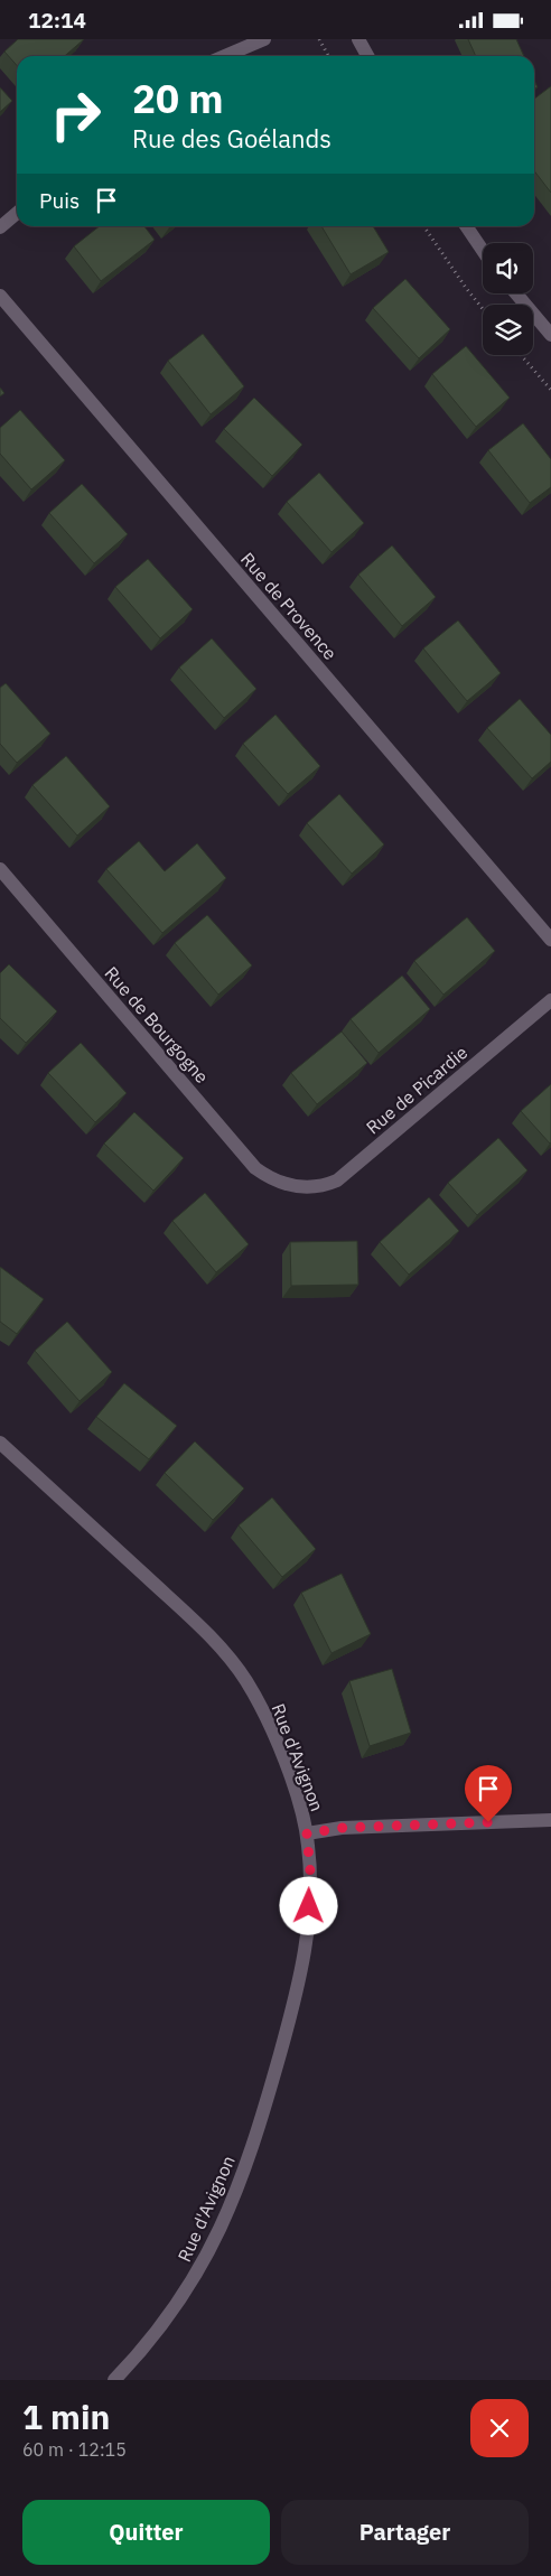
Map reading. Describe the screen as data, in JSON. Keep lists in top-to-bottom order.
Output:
{
  "streets": {
    "street": [
      "Rue de Provence",
      "Rue de Bourgogne",
      "Rue de Picardie",
      "Rue d'Avignon"
    ]
  },
  "crossings": [
    ["Rue de Bourgogne", "Rue de Picardie"]
  ],
  "page": {
    "status": "12:14",
    "turn": ["20 m", "Rue des Goélands"],
    "then": "Puis",
    "heading": ["1 min", "60 m · 12:15"],
    "buttons": ["Quitter", "Partager"]
  }
}
